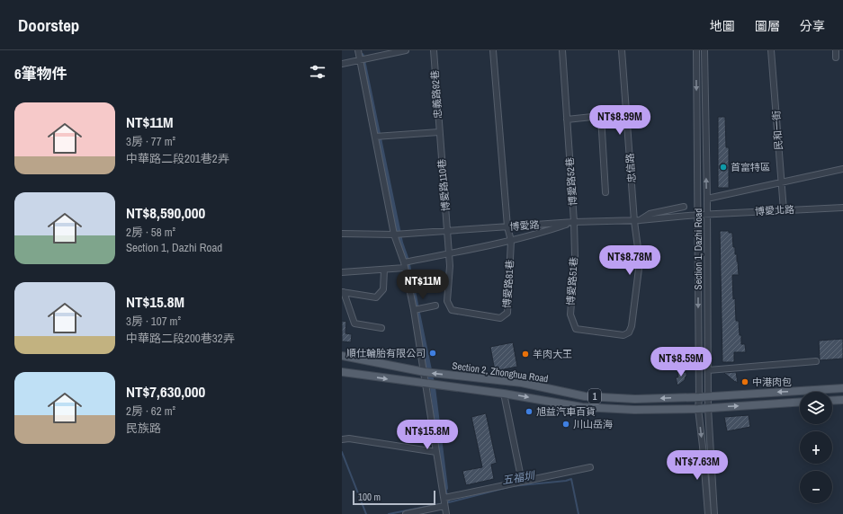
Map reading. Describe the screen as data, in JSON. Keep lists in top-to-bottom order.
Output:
{
  "streets": {
    "main road": ["Section 2, Zhonghua Road", "1"],
    "street": [
      "忠義路92巷",
      "民和一街",
      "忠信路",
      "博愛路52巷",
      "博愛路110巷",
      "博愛北路",
      "博愛路",
      "Section 1, Dazhi Road",
      "博愛路51巷",
      "博愛路81巷"
    ]
  },
  "crossings": [
    ["忠義路92巷", "博愛路110巷"],
    ["民和一街", "博愛北路"],
    ["忠信路", "博愛路"],
    ["忠信路", "博愛路51巷"],
    ["博愛路52巷", "博愛路"],
    ["博愛路52巷", "博愛路51巷"],
    ["博愛路110巷", "博愛路"],
    ["博愛路110巷", "博愛路81巷"],
    ["博愛北路", "博愛路"],
    ["博愛北路", "Section 1, Dazhi Road"],
    ["博愛路", "Section 1, Dazhi Road"],
    ["博愛路", "博愛路51巷"],
    ["博愛路", "博愛路81巷"],
    ["Section 1, Dazhi Road", "Section 2, Zhonghua Road"]
  ],
  "water": ["五福圳"],
  "places": [
    "首富特區",
    "順仕輪胎有限公司",
    "羊肉大王",
    "中港肉包",
    "旭益汽車百貨",
    "川山岳海"
  ],
  "scale_bar": "100 m",
  "page": {
    "header": "Doorstep",
    "nav": ["地圖", "圖層", "分享"],
    "heading": "6筆物件",
    "list": [
      {
        "name": "NT$11M",
        "note": "3房 · 77 m² · 中華路二段201巷2弄"
      },
      {
        "name": "NT$8,590,000",
        "note": "2房 · 58 m² · Section 1, Dazhi Road"
      },
      {
        "name": "NT$15.8M",
        "note": "3房 · 107 m² · 中華路二段200巷32弄"
      },
      {
        "name": "NT$7,630,000",
        "note": "2房 · 62 m² · 民族路"
      }
    ],
    "price": [
      "NT$8.99M",
      "NT$8.78M",
      "NT$11M",
      "NT$8.59M",
      "NT$15.8M",
      "NT$7.63M"
    ],
    "map_buttons": ["+", "−"],
    "scale": "100 m"
  }
}
